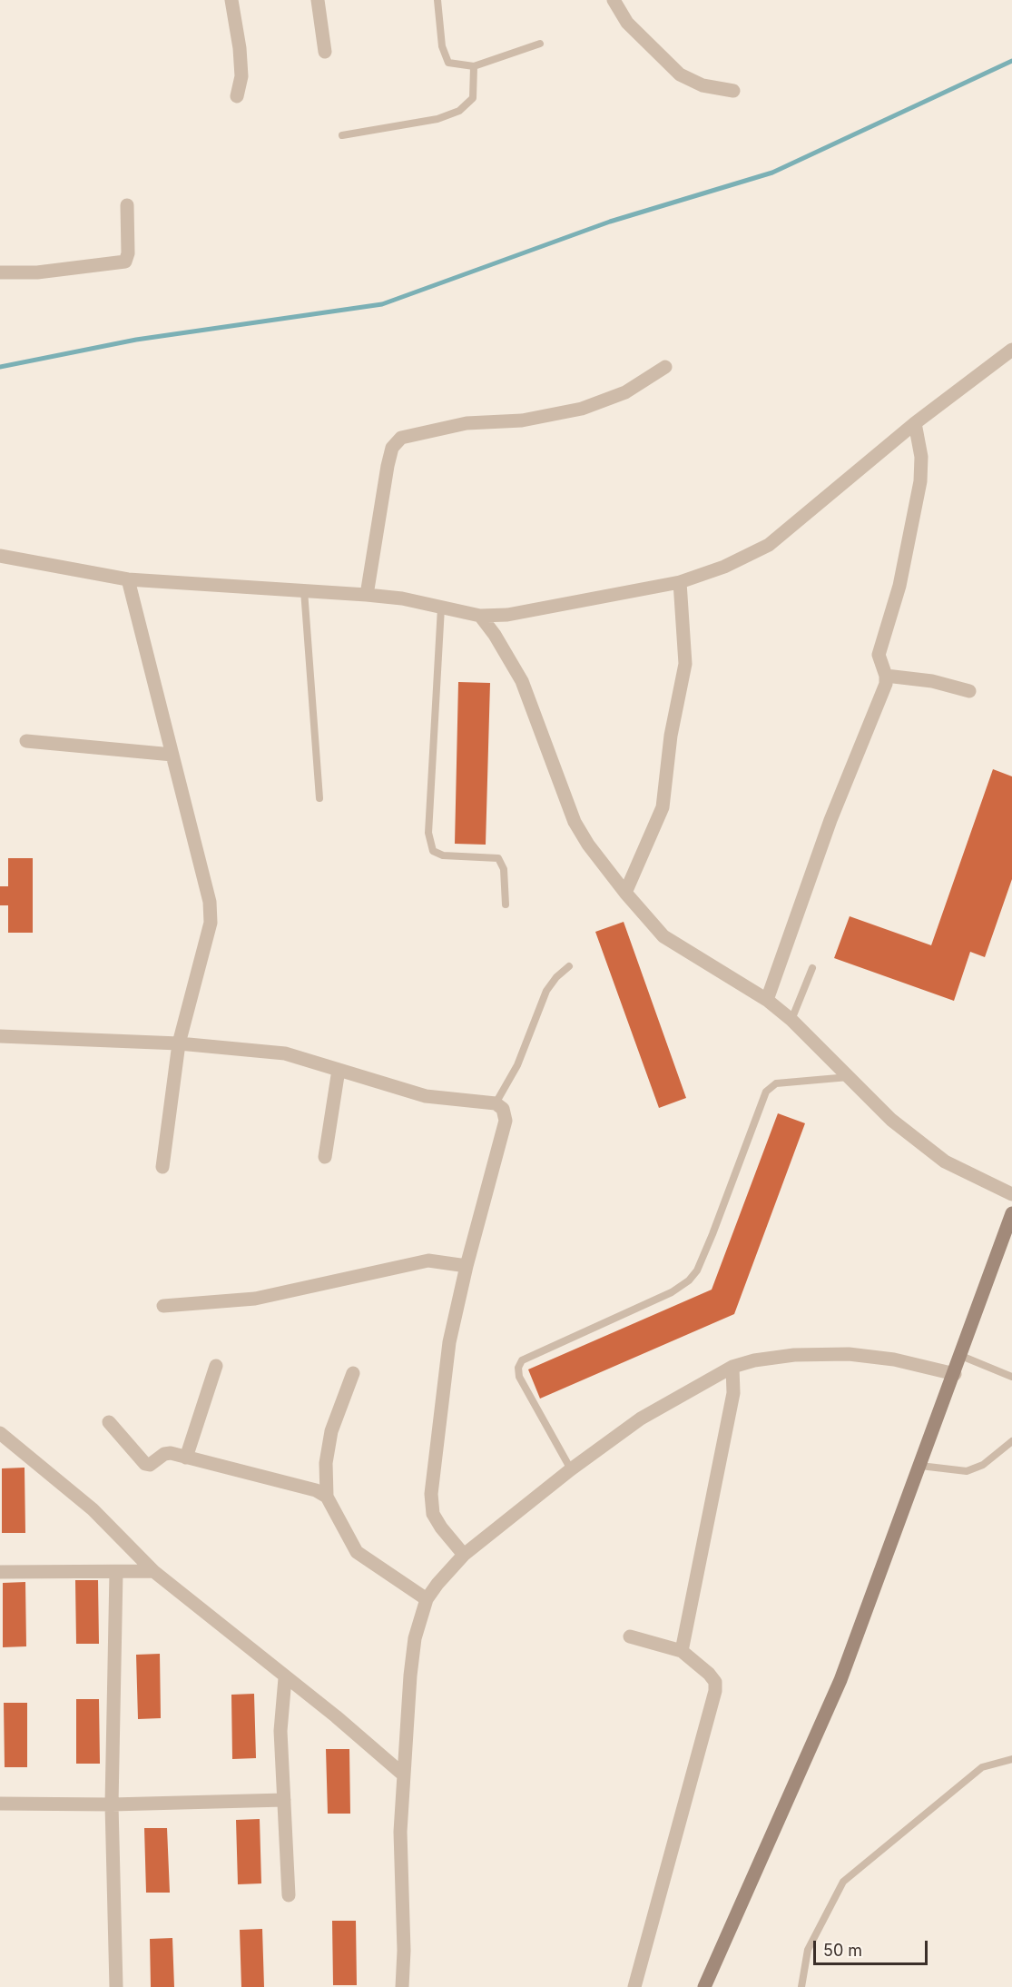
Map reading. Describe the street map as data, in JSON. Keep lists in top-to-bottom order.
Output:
{
  "scale_bar": "50 m"
}
